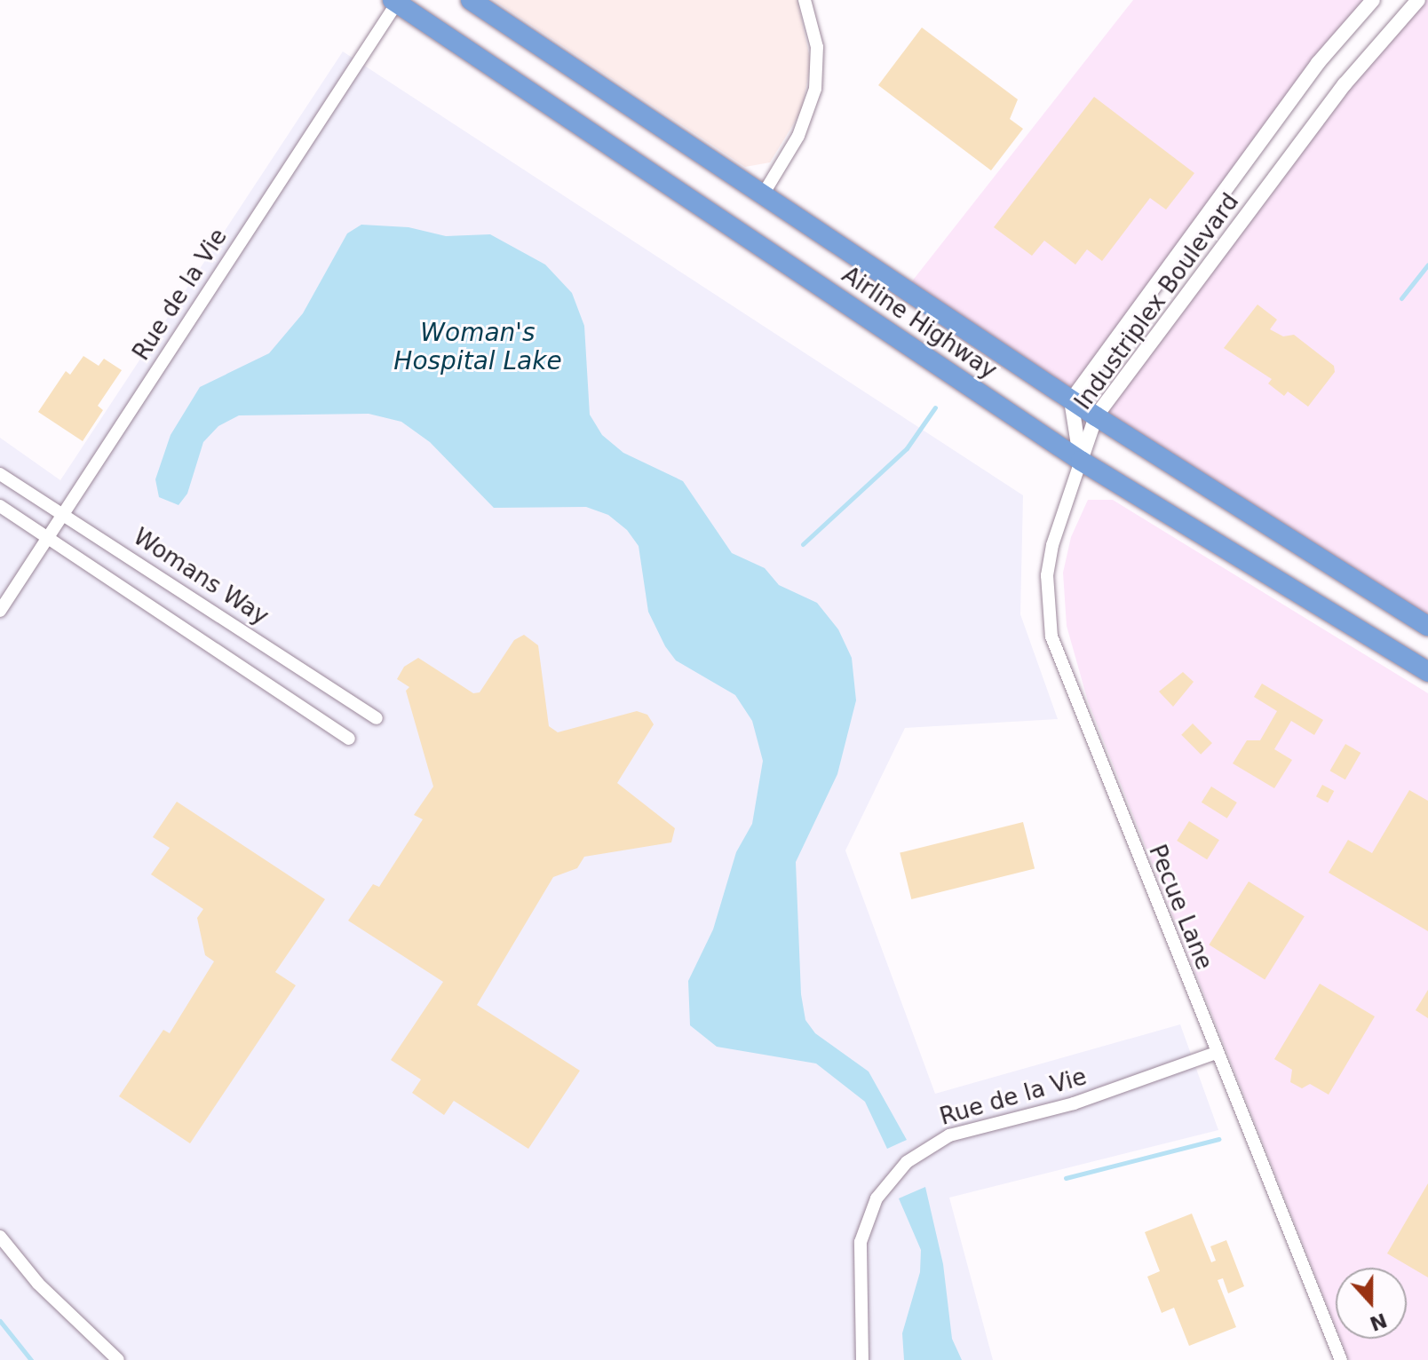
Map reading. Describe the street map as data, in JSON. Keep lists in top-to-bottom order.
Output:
{
  "streets": {
    "highway": ["Airline Highway"],
    "street": [
      "Rue de la Vie",
      "Industriplex Boulevard",
      "Womans Way",
      "Pecue Lane"
    ]
  },
  "crossings": [
    ["Rue de la Vie", "Airline Highway"],
    ["Rue de la Vie", "Womans Way"],
    ["Rue de la Vie", "Pecue Lane"],
    ["Industriplex Boulevard", "Airline Highway"],
    ["Industriplex Boulevard", "Pecue Lane"],
    ["Airline Highway", "Pecue Lane"]
  ],
  "water": ["Woman's Hospital Lake"],
  "north": "bottom"
}
